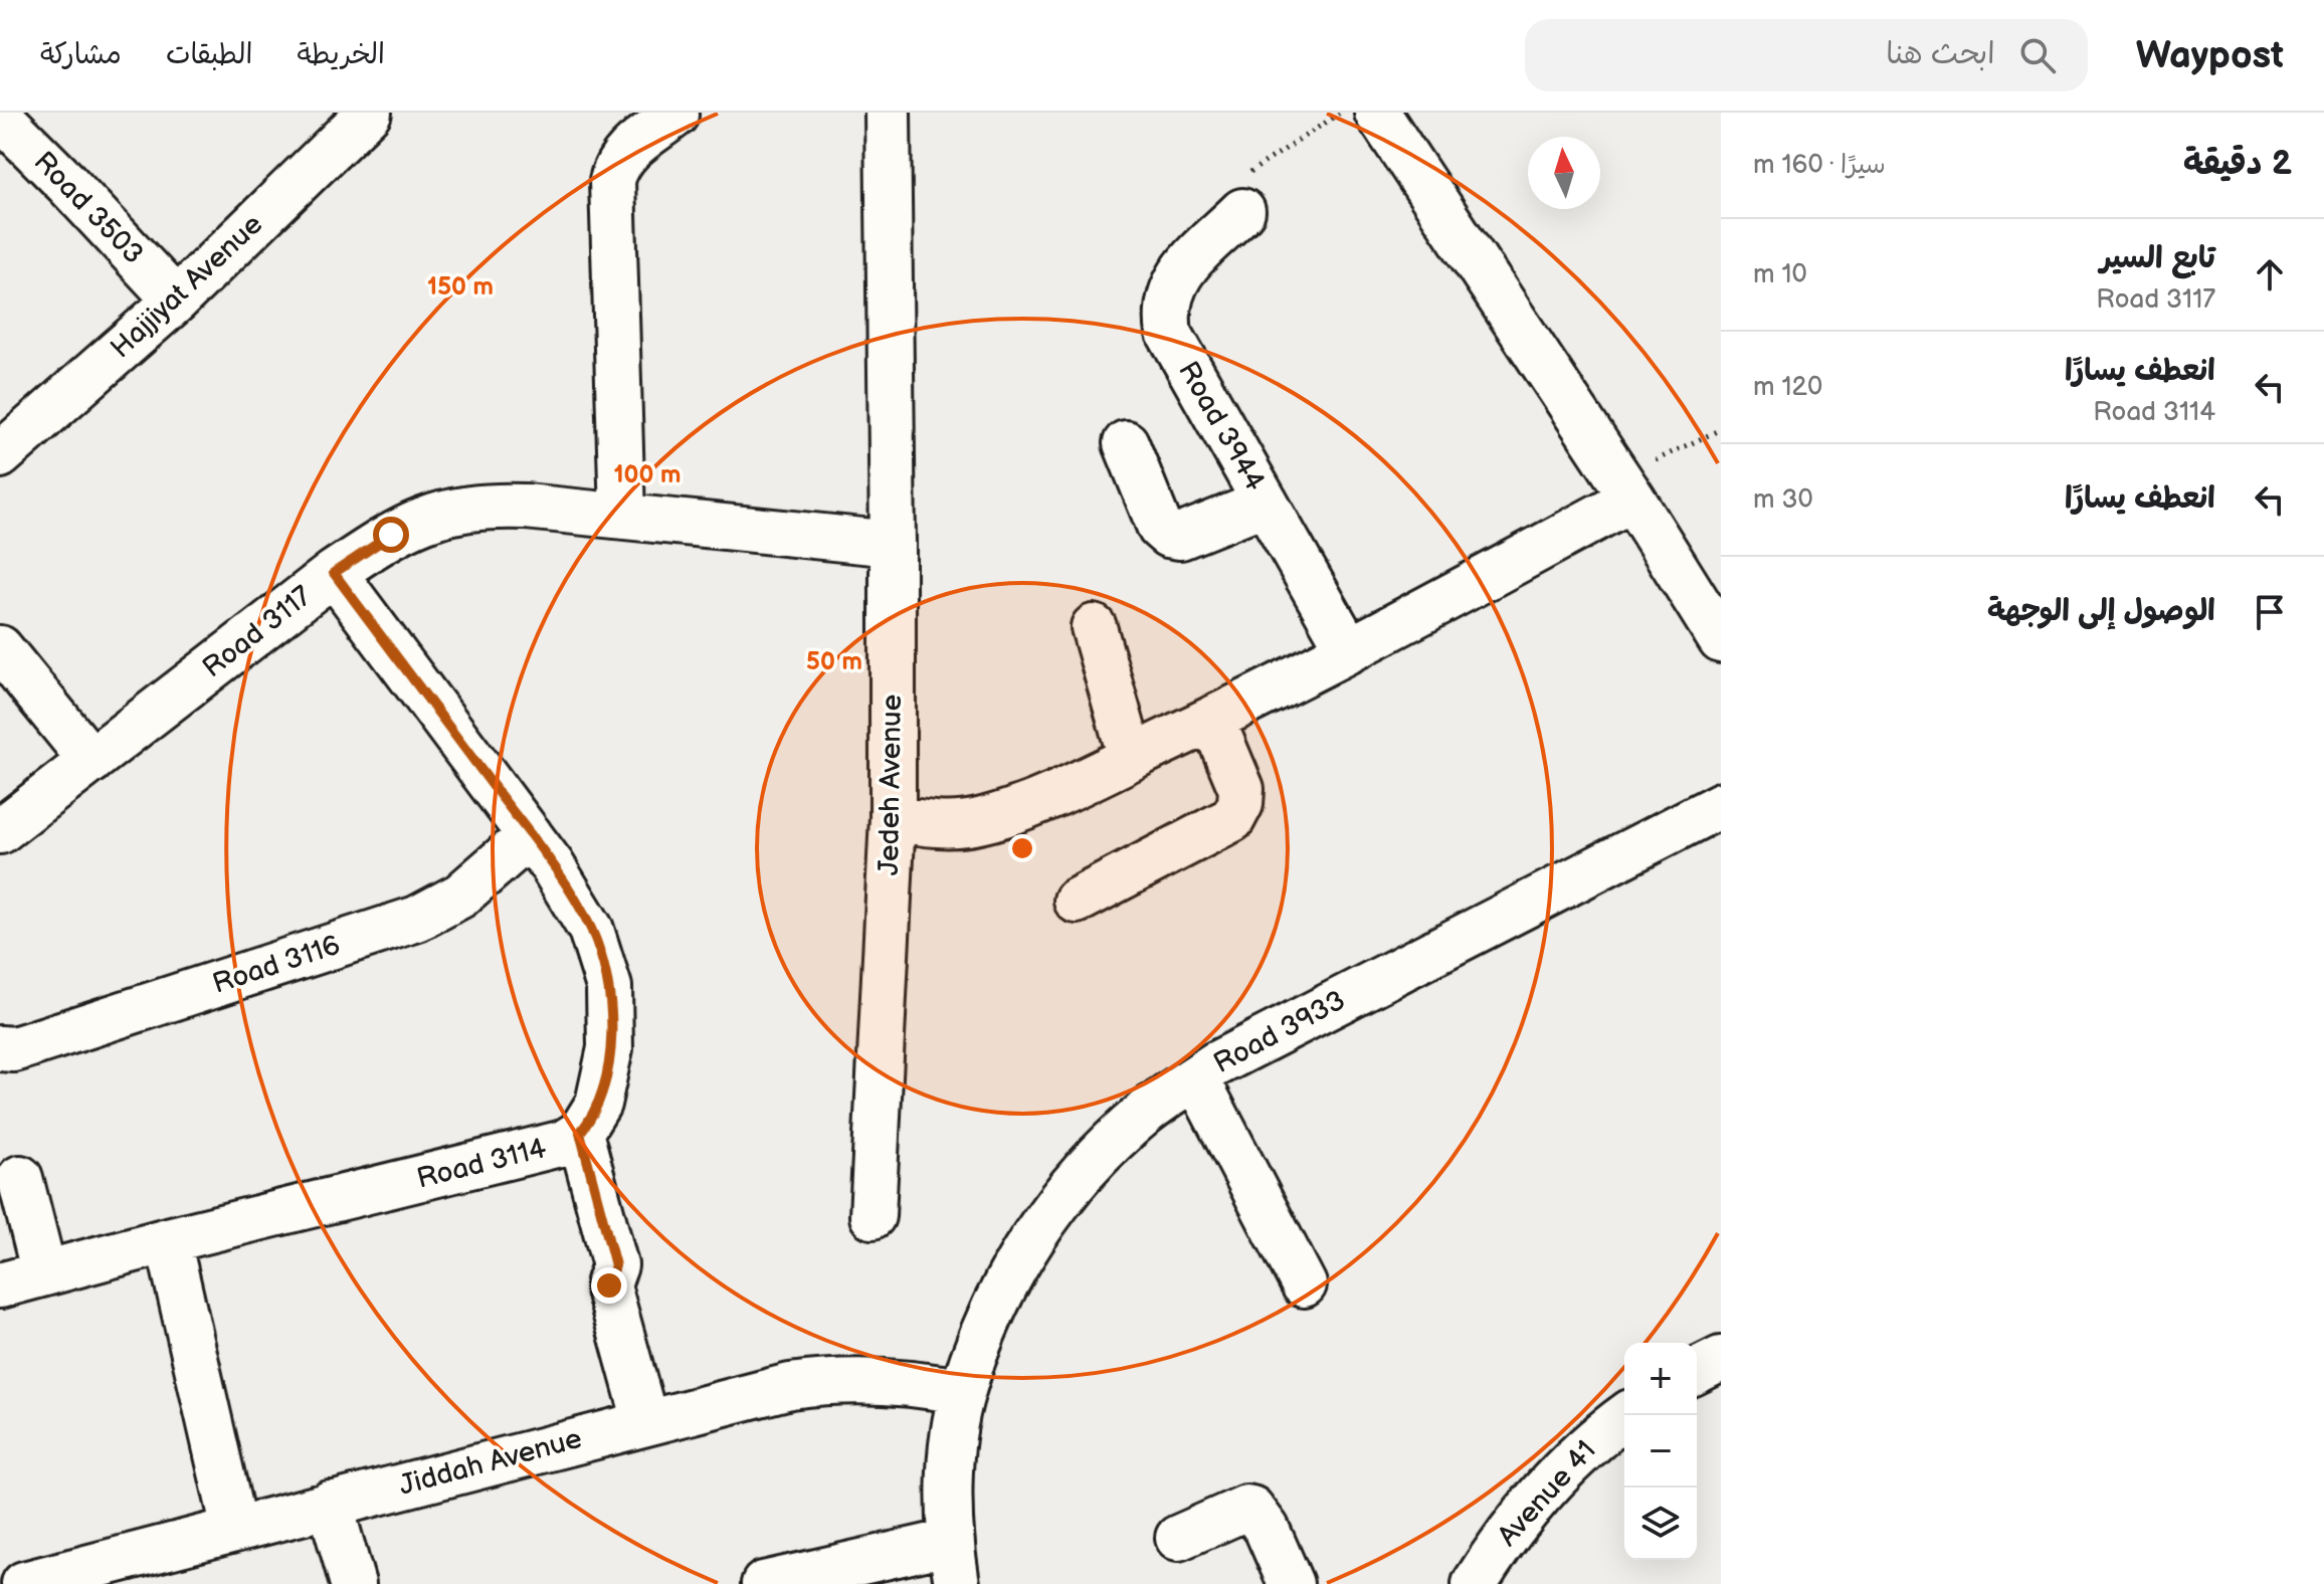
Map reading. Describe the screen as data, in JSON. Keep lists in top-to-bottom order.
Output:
{
  "streets": {
    "street": [
      "Road 3503",
      "Hajjiyat Avenue",
      "Road 3944",
      "Road 3117",
      "Jedeh Avenue",
      "Road 3116",
      "Road 3933",
      "Road 3114",
      "Jiddah Avenue",
      "Avenue 41"
    ]
  },
  "crossings": [
    ["Road 3503", "Hajjiyat Avenue"],
    ["Road 3117", "Jedeh Avenue"],
    ["Road 3117", "Road 3114"],
    ["Road 3116", "Road 3114"],
    ["Road 3933", "Jiddah Avenue"]
  ],
  "north": "top",
  "page": {
    "header": "Waypost",
    "search": "ابحث هنا",
    "nav": ["الخريطة", "الطبقات", "مشاركة"],
    "heading": ["2 دقيقة", "سيرًا · 160 m"],
    "list": [
      ["تابع السير", "Road 3117", "10 m"],
      ["انعطف يسارًا", "Road 3114", "120 m"],
      ["انعطف يسارًا", "30 m"],
      "الوصول إلى الوجهة"
    ],
    "map_buttons": ["+", "−"]
  },
  "rings": ["150 m", "100 m", "50 m"]
}
